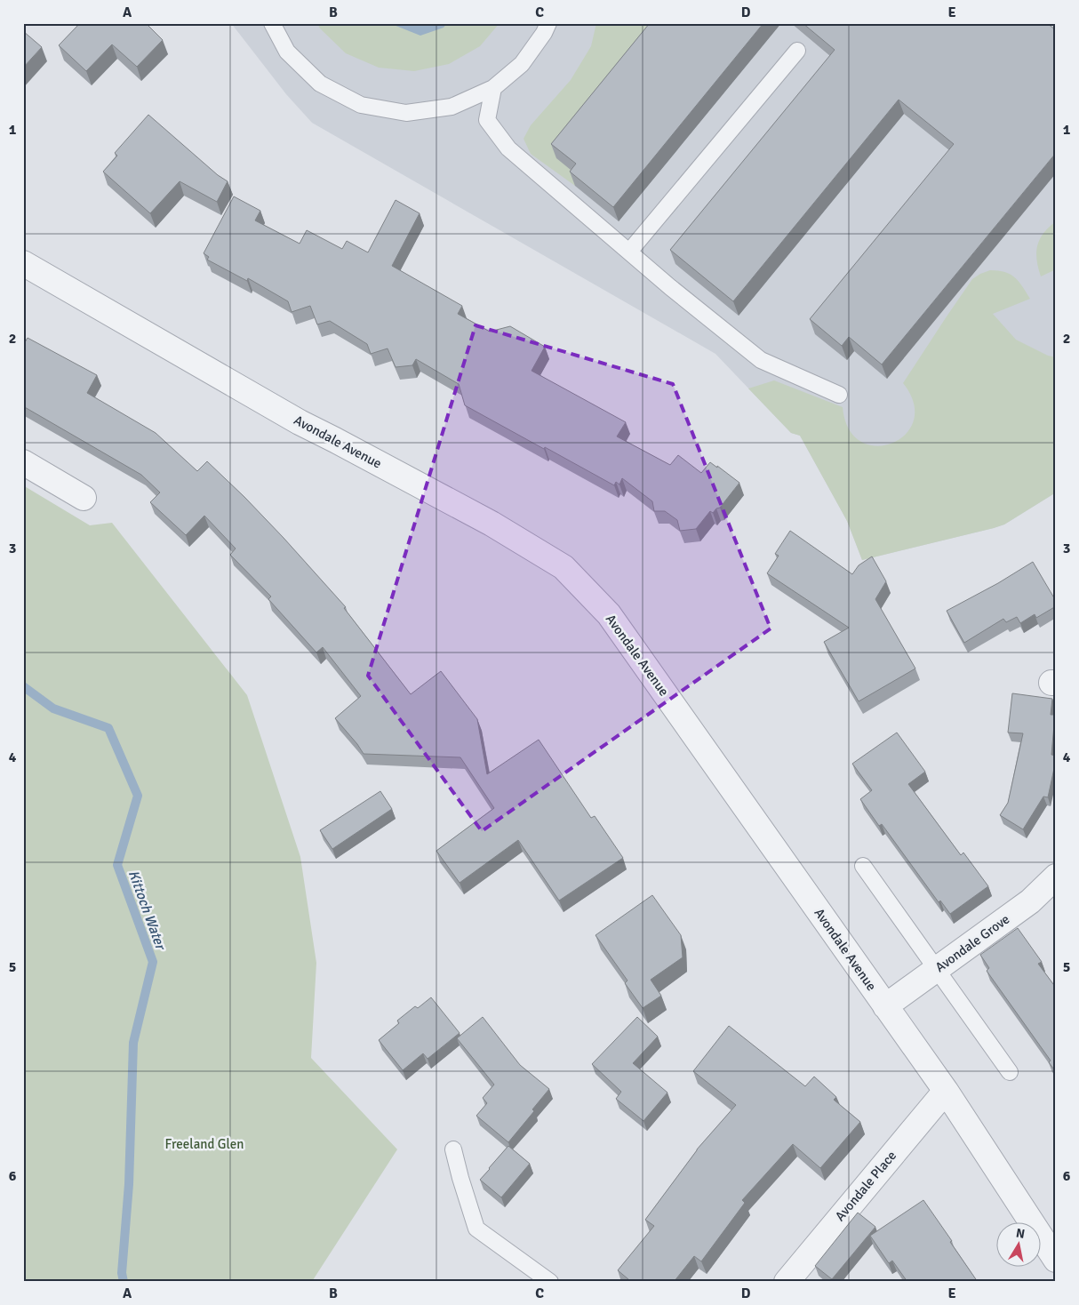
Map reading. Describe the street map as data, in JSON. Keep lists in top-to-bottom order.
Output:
{
  "streets": {
    "street": ["Avondale Avenue", "Avondale Grove", "Avondale Place"]
  },
  "crossings": [
    ["Avondale Avenue", "Avondale Grove"],
    ["Avondale Avenue", "Avondale Place"]
  ],
  "water": ["Kittoch Water"],
  "parks": ["Freeland Glen"],
  "north": "top",
  "grid": {
    "columns": [
      "A",
      "B",
      "C",
      "D",
      "E"
    ],
    "rows": [
      "1",
      "2",
      "3",
      "4",
      "5",
      "6"
    ]
  }
}
